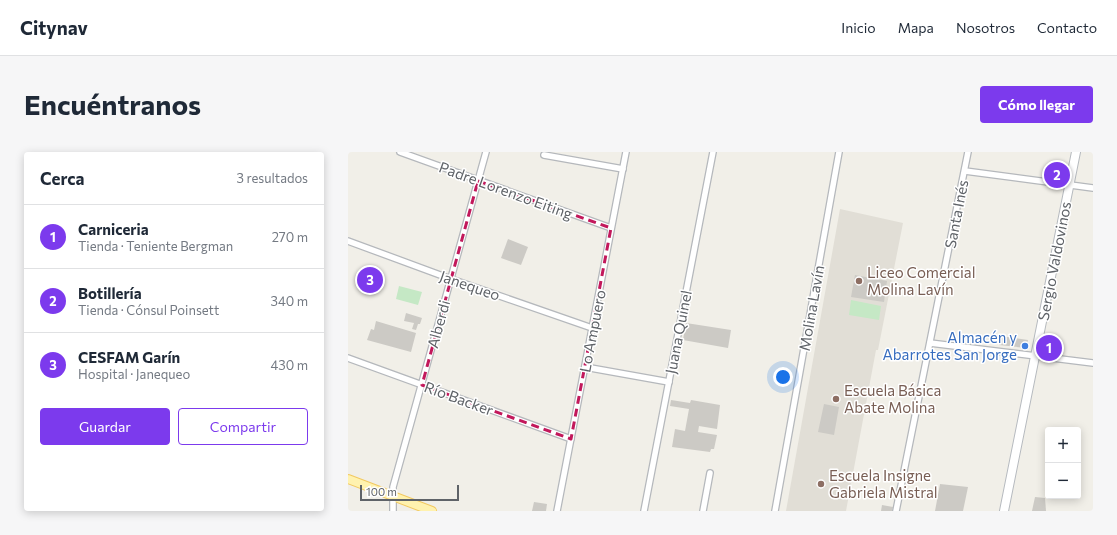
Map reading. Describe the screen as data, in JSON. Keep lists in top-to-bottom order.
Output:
{
  "streets": {
    "main road": ["Sergio Valdovinos"],
    "street": [
      "Padre Lorenzo Eiting",
      "Santa Inés",
      "Janequeo",
      "Molina Lavín",
      "Alberdi",
      "Lo Ampuero",
      "Juana Quinel",
      "Río Backer"
    ]
  },
  "crossings": [
    ["Padre Lorenzo Eiting", "Alberdi"],
    ["Padre Lorenzo Eiting", "Lo Ampuero"],
    ["Janequeo", "Alberdi"],
    ["Janequeo", "Lo Ampuero"],
    ["Alberdi", "Río Backer"],
    ["Lo Ampuero", "Río Backer"]
  ],
  "places": [
    "Liceo Comercial Molina Lavín",
    "Almacén y Abarrotes San Jorge",
    "Escuela Básica Abate Molina",
    "Escuela Insigne Gabriela Mistral"
  ],
  "scale_bar": "100 m",
  "page": {
    "header": "Citynav",
    "nav": [
      "Inicio",
      "Mapa",
      "Nosotros",
      "Contacto"
    ],
    "buttons": [
      "Cómo llegar",
      ["Guardar", "Compartir"]
    ],
    "title": "Encuéntranos",
    "heading": ["Cerca", "3 resultados"],
    "pins": ["2", "3", "1"],
    "list": [
      {
        "mark": "1",
        "name": "Carniceria",
        "note": "Tienda · Teniente Bergman",
        "value": "270 m"
      },
      {
        "mark": "2",
        "name": "Botillería",
        "note": "Tienda · Cónsul Poinsett",
        "value": "340 m"
      },
      {
        "mark": "3",
        "name": "CESFAM Garín",
        "note": "Hospital · Janequeo",
        "value": "430 m"
      }
    ],
    "map_buttons": ["+", "−"],
    "scale": "100 m"
  }
}
